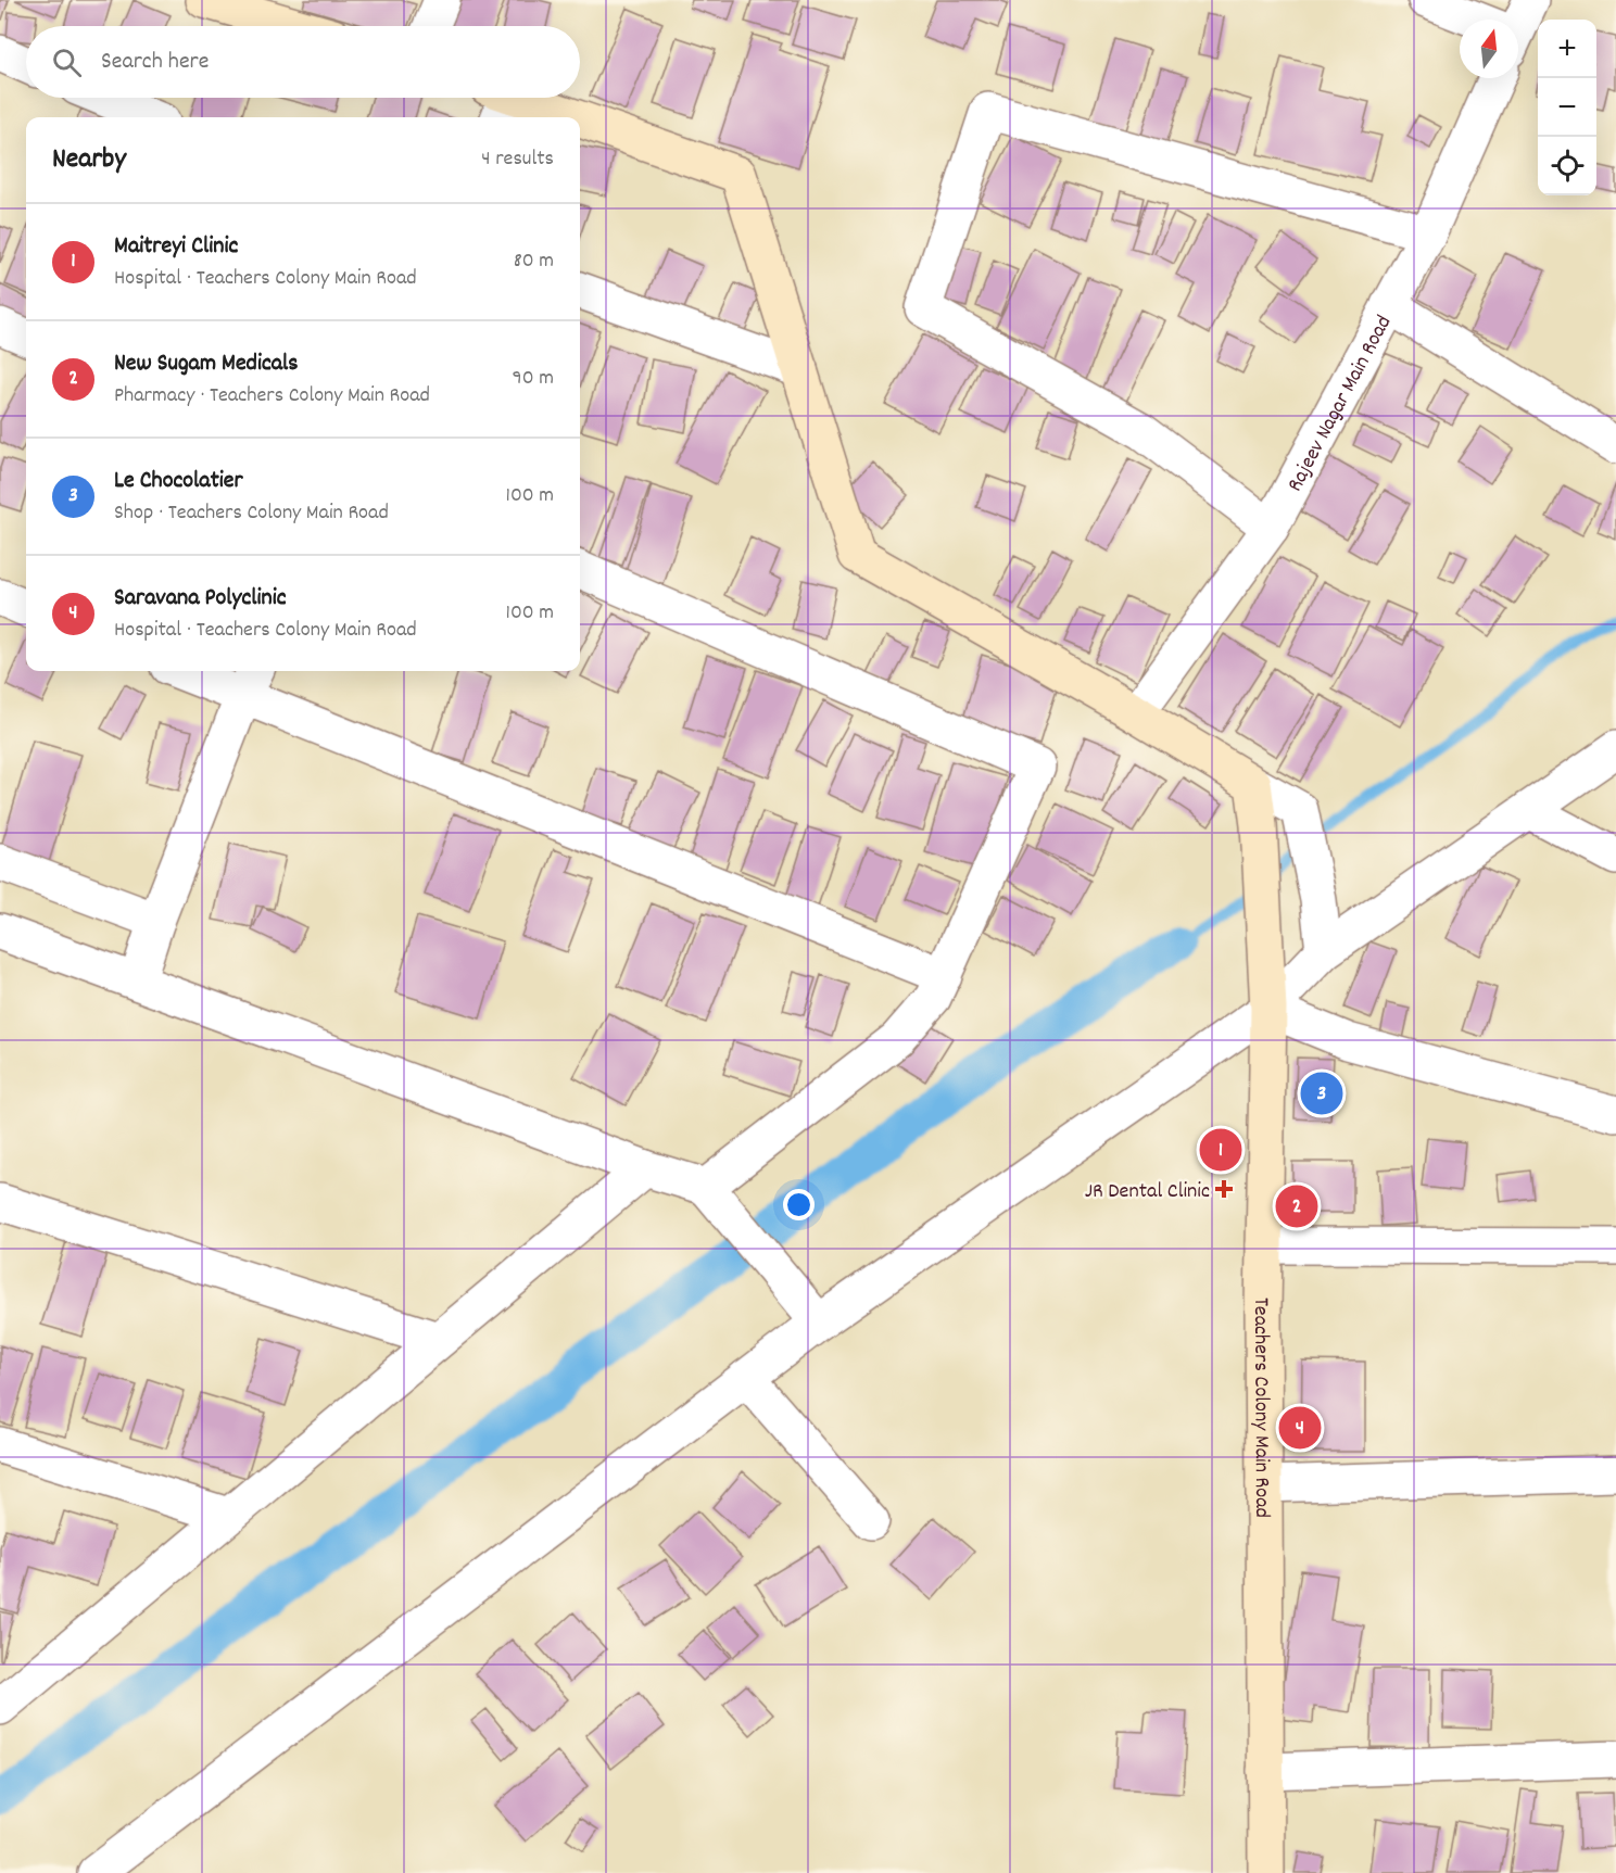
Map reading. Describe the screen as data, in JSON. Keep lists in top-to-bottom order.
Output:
{
  "streets": {
    "street": ["Rajeev Nagar Main Road", "Teachers Colony Main Road"]
  },
  "places": {
    "health": ["JR Dental Clinic"]
  },
  "north": "top",
  "page": {
    "map_buttons": ["+", "−"],
    "search": "Search here",
    "heading": ["Nearby", "4 results"],
    "list": [
      {
        "mark": "1",
        "name": "Maitreyi Clinic",
        "note": "Hospital · Teachers Colony Main Road",
        "value": "80 m"
      },
      {
        "mark": "2",
        "name": "New Sugam Medicals",
        "note": "Pharmacy · Teachers Colony Main Road",
        "value": "90 m"
      },
      {
        "mark": "3",
        "name": "Le Chocolatier",
        "note": "Shop · Teachers Colony Main Road",
        "value": "100 m"
      },
      {
        "mark": "4",
        "name": "Saravana Polyclinic",
        "note": "Hospital · Teachers Colony Main Road",
        "value": "100 m"
      }
    ],
    "pins": [
      "3",
      "1",
      "2",
      "4"
    ]
  }
}
